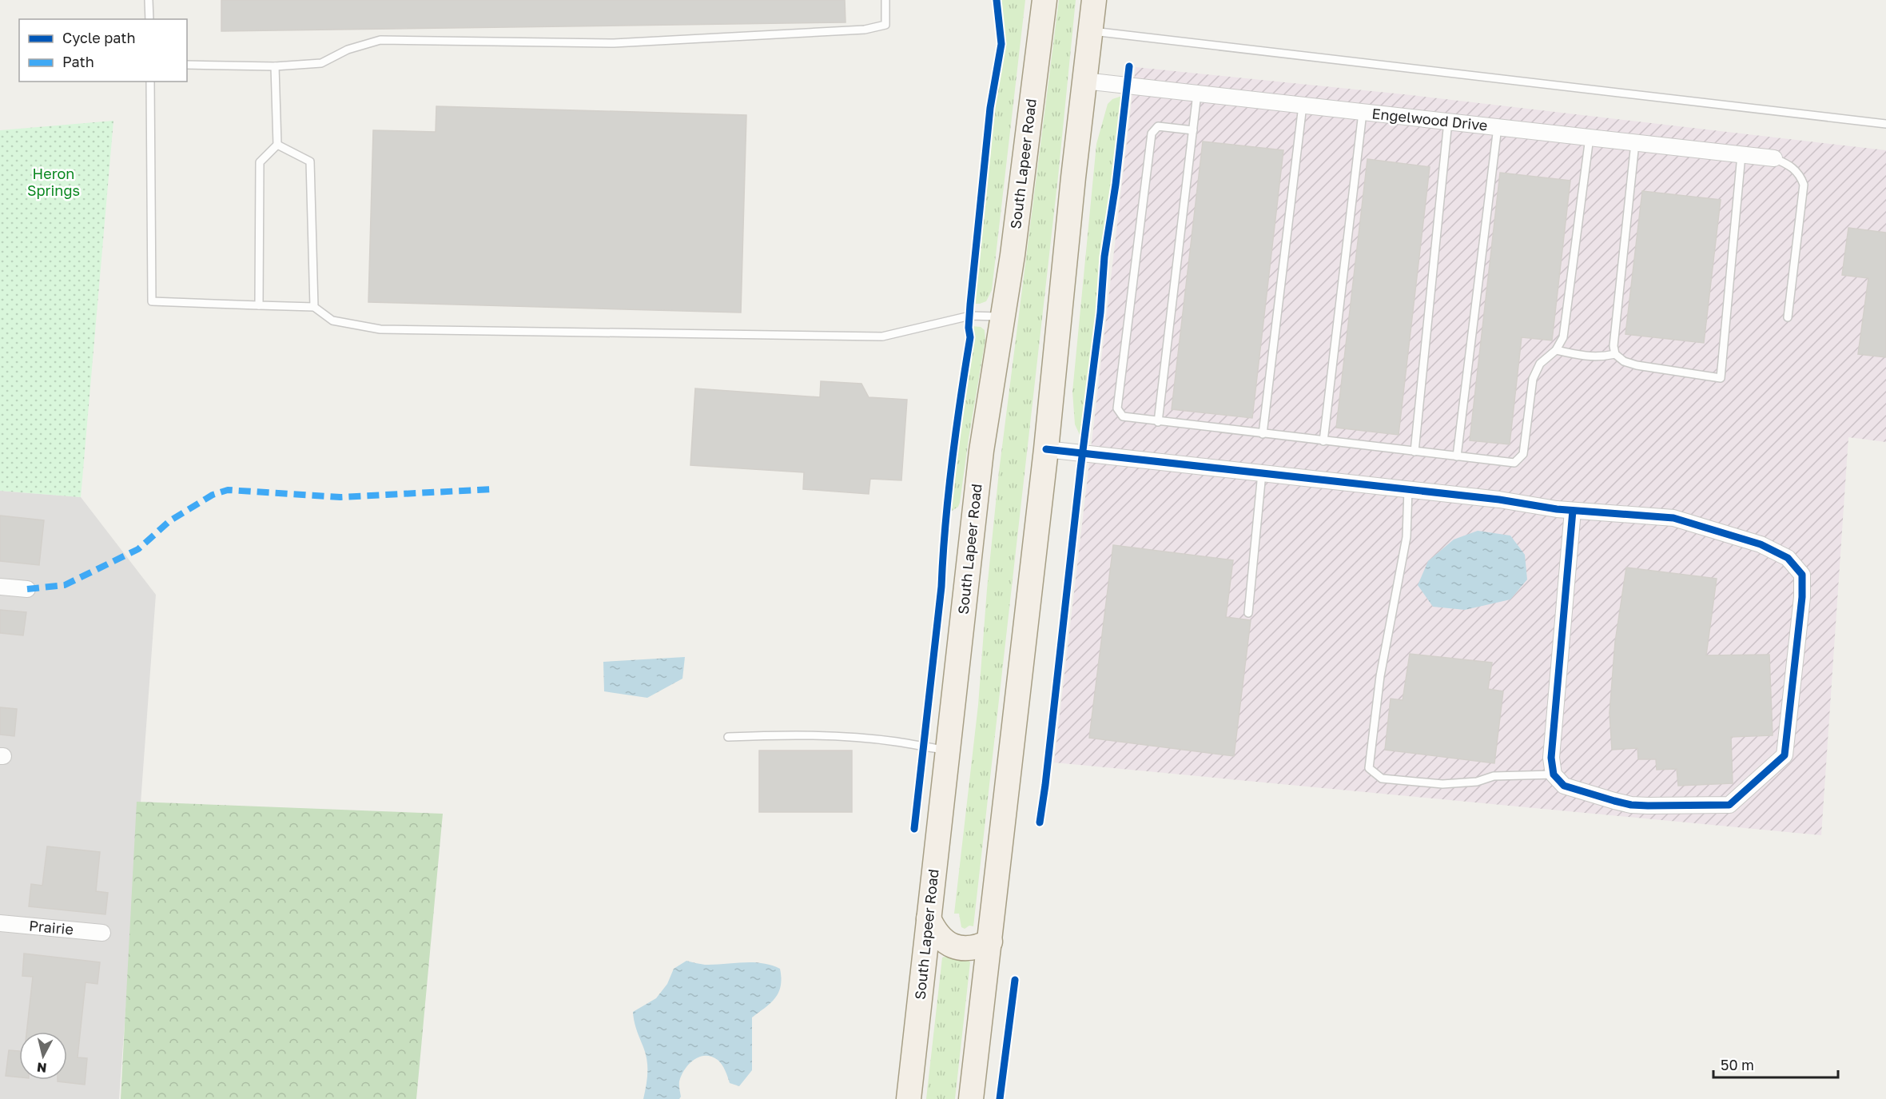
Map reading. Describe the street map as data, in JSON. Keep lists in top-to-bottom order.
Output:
{
  "streets": {
    "main road": ["South Lapeer Road"],
    "street": ["Engelwood Drive", "Prairie"]
  },
  "parks": ["Heron Springs"],
  "legend": ["Cycle path", "Path"],
  "scale_bar": "50 m",
  "north": "bottom"
}
